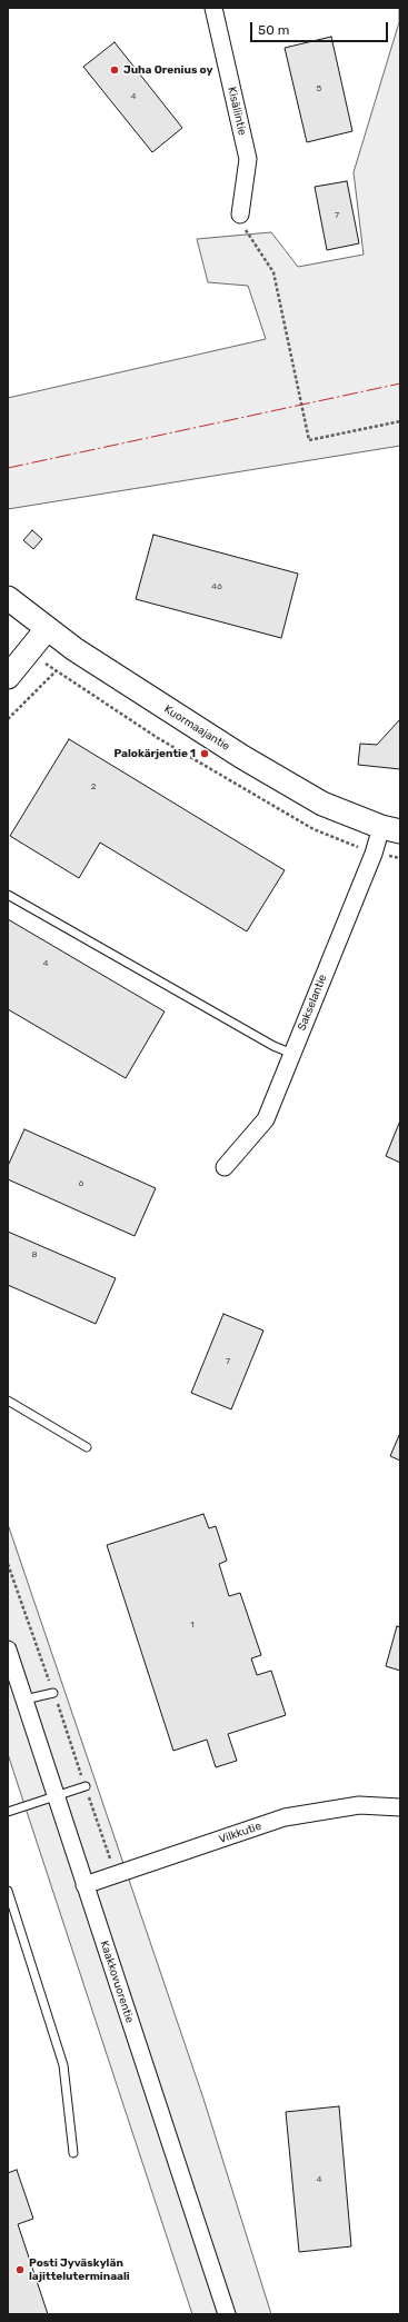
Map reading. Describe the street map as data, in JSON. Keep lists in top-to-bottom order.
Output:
{
  "streets": {
    "street": [
      "Kisällintie",
      "Kuormaajantie",
      "Sakselantie",
      "Vilkkutie",
      "Kaakkovuorentie"
    ]
  },
  "crossings": [
    ["Kuormaajantie", "Sakselantie"],
    ["Vilkkutie", "Kaakkovuorentie"]
  ],
  "places": ["Juha Orenius oy", "Palokärjentie 1", "Posti Jyväskylän lajitteluterminaali"],
  "house_numbers": [
    "5",
    "4",
    "7",
    "46",
    "2",
    "4",
    "6",
    "8",
    "7",
    "1",
    "4"
  ],
  "scale_bar": "50 m"
}
